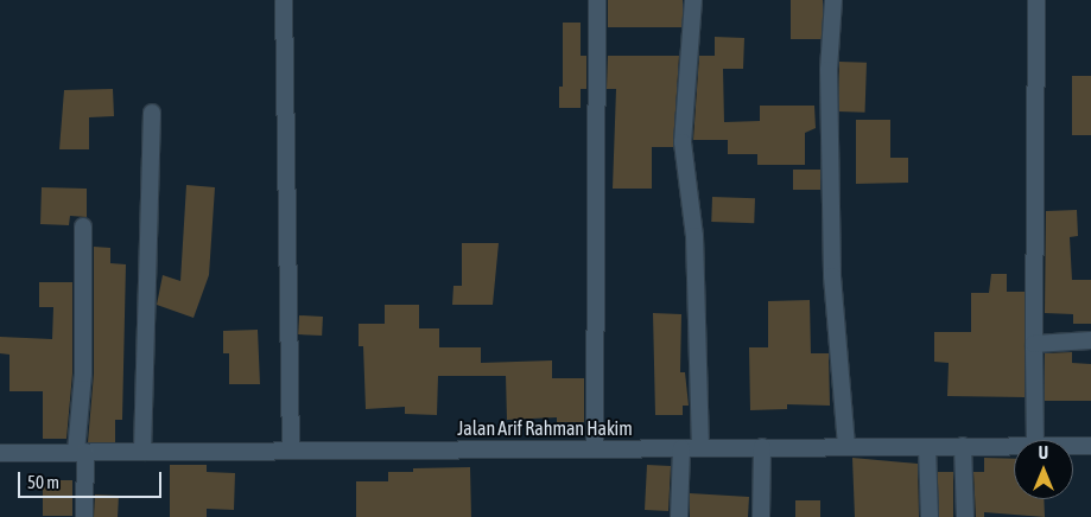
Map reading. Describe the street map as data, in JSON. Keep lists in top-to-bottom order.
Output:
{
  "streets": {
    "street": ["Jalan Arif Rahman Hakim"]
  },
  "scale_bar": "50 m",
  "north": "top"
}
